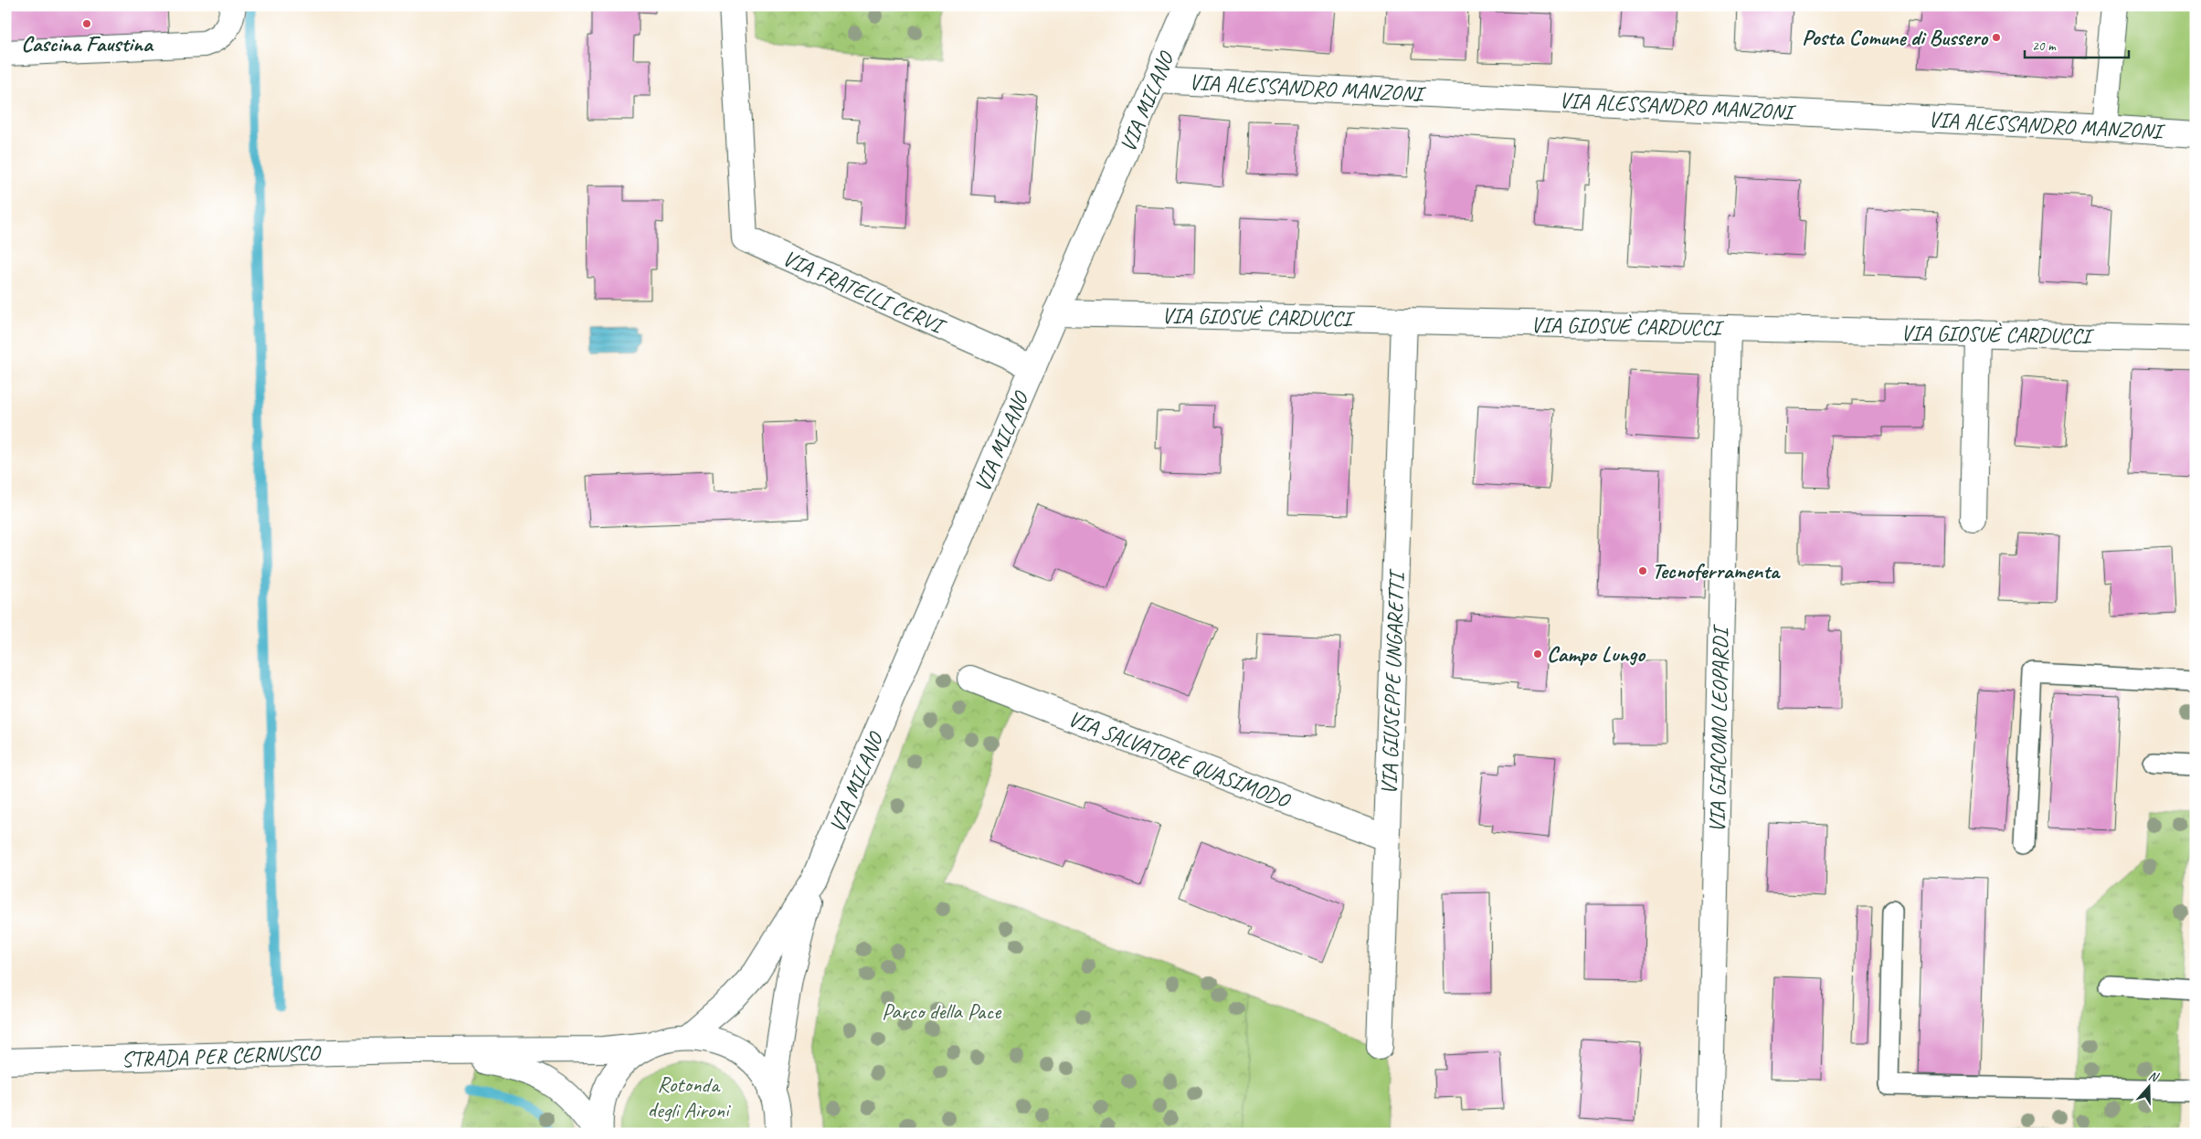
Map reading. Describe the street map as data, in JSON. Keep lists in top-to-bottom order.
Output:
{
  "streets": {
    "street": [
      "VIA ALESSANDRO MANZONI",
      "VIA MILANO",
      "VIA FRATELLI CERVI",
      "VIA GIOSUÈ CARDUCCI",
      "VIA GIUSEPPE UNGARETTI",
      "VIA GIACOMO LEOPARDI",
      "VIA SALVATORE QUASIMODO",
      "STRADA PER CERNUSCO"
    ]
  },
  "crossings": [
    ["VIA ALESSANDRO MANZONI", "VIA MILANO"],
    ["VIA MILANO", "VIA FRATELLI CERVI"],
    ["VIA MILANO", "VIA GIOSUÈ CARDUCCI"],
    ["VIA MILANO", "STRADA PER CERNUSCO"],
    ["VIA GIOSUÈ CARDUCCI", "VIA GIUSEPPE UNGARETTI"],
    ["VIA GIOSUÈ CARDUCCI", "VIA GIACOMO LEOPARDI"],
    ["VIA GIUSEPPE UNGARETTI", "VIA SALVATORE QUASIMODO"]
  ],
  "parks": ["Parco della Pace", "Rotonda degli Aironi"],
  "places": [
    "Cascina Faustina",
    "Posta Comune di Bussero",
    "Tecnoferramenta",
    "Campo Lungo"
  ],
  "scale_bar": "20 m",
  "north": "top"
}
